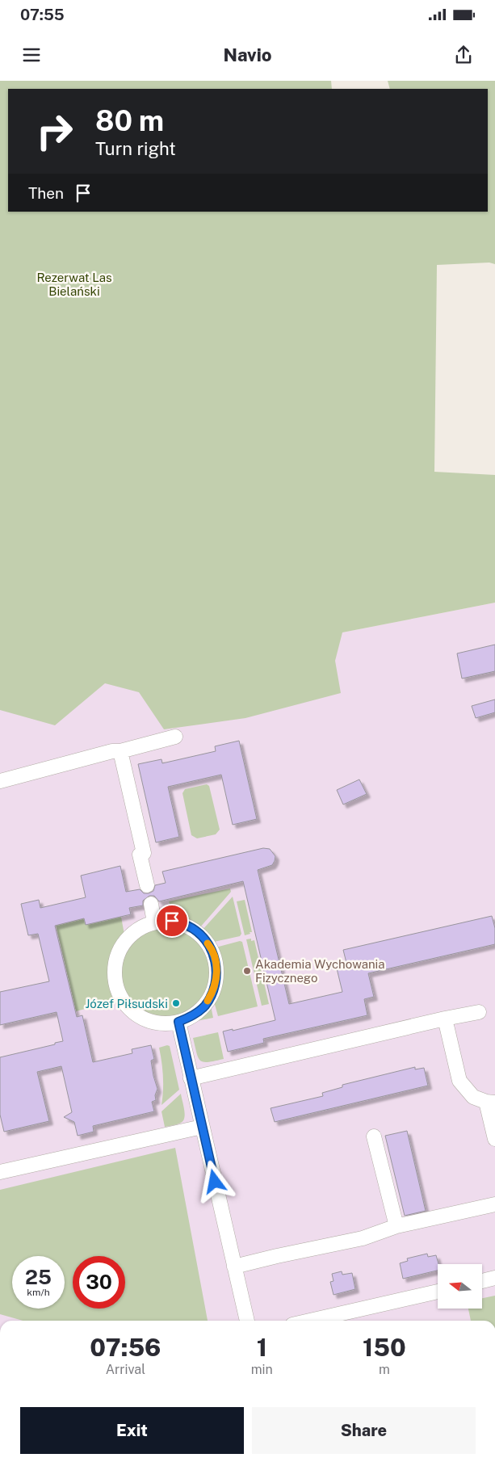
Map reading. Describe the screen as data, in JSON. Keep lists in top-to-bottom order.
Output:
{
  "parks": ["Rezerwat Las Bielański"],
  "places": ["Akademia Wychowania Fizycznego", "Józef Piłsudski"],
  "north": "left",
  "page": {
    "status": "07:55",
    "header": "Navio",
    "turn": ["80 m", "Turn right"],
    "then": "Then",
    "speed": "25 km/h",
    "limit": "30",
    "eta": [
      "07:56",
      "Arrival",
      "1",
      "min",
      "150",
      "m"
    ],
    "buttons": ["Exit", "Share"]
  }
}
